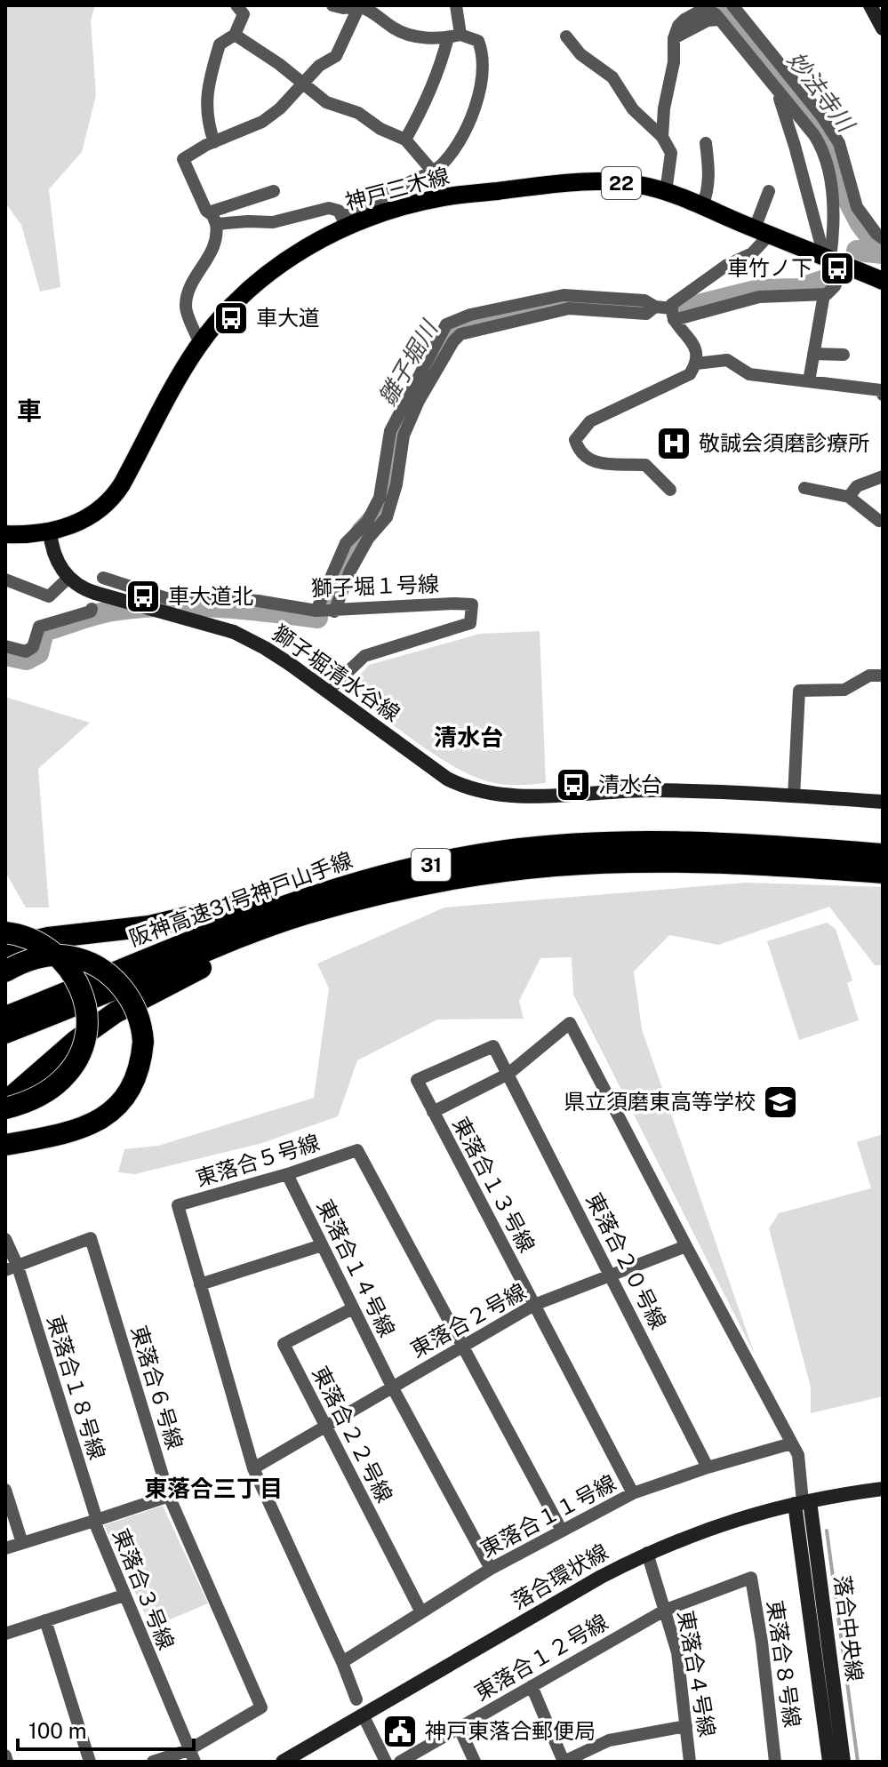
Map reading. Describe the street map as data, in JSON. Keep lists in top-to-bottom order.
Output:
{
  "streets": {
    "highway": ["31", "阪神高速31号神戸山手線"],
    "main road": ["22", "神戸三木線"],
    "street": [
      "獅子堀１号線",
      "獅子堀清水谷線",
      "東落合５号線",
      "東落合１３号線",
      "東落合２０号線",
      "東落合１４号線",
      "東落合２号線",
      "東落合１８号線",
      "東落合６号線",
      "東落合２２号線",
      "東落合１１号線",
      "落合環状線",
      "東落合３号線",
      "落合中央線",
      "東落合１２号線",
      "東落合８号線",
      "東落合４号線"
    ]
  },
  "crossings": [
    ["獅子堀１号線", "獅子堀清水谷線"],
    ["31", "阪神高速31号神戸山手線"],
    ["東落合５号線", "東落合１４号線"],
    ["東落合５号線", "東落合２号線"],
    ["東落合１３号線", "東落合２０号線"],
    ["東落合１３号線", "東落合２号線"],
    ["東落合１３号線", "東落合１１号線"],
    ["東落合２０号線", "東落合２号線"],
    ["東落合２０号線", "東落合１１号線"],
    ["東落合１４号線", "東落合２号線"],
    ["東落合１４号線", "東落合２２号線"],
    ["東落合１４号線", "東落合１１号線"],
    ["東落合２号線", "東落合２２号線"],
    ["東落合１８号線", "東落合６号線"],
    ["東落合１８号線", "東落合３号線"],
    ["東落合６号線", "東落合３号線"],
    ["東落合２２号線", "東落合１１号線"],
    ["落合環状線", "落合中央線"],
    ["落合環状線", "東落合４号線"],
    ["東落合１２号線", "東落合８号線"],
    ["東落合１２号線", "東落合４号線"],
    ["東落合８号線", "東落合４号線"]
  ],
  "districts": ["車", "清水台", "東落合三丁目"],
  "water": ["妙法寺川", "雛子堀川"],
  "places": {
    "bus stop": [
      "車竹ノ下",
      "車大道",
      "車大道北",
      "清水台"
    ],
    "hospital": ["敬誠会須磨診療所"],
    "school or university": ["県立須磨東高等学校"],
    "public building": ["神戸東落合郵便局"]
  },
  "scale_bar": "100 m"
}
